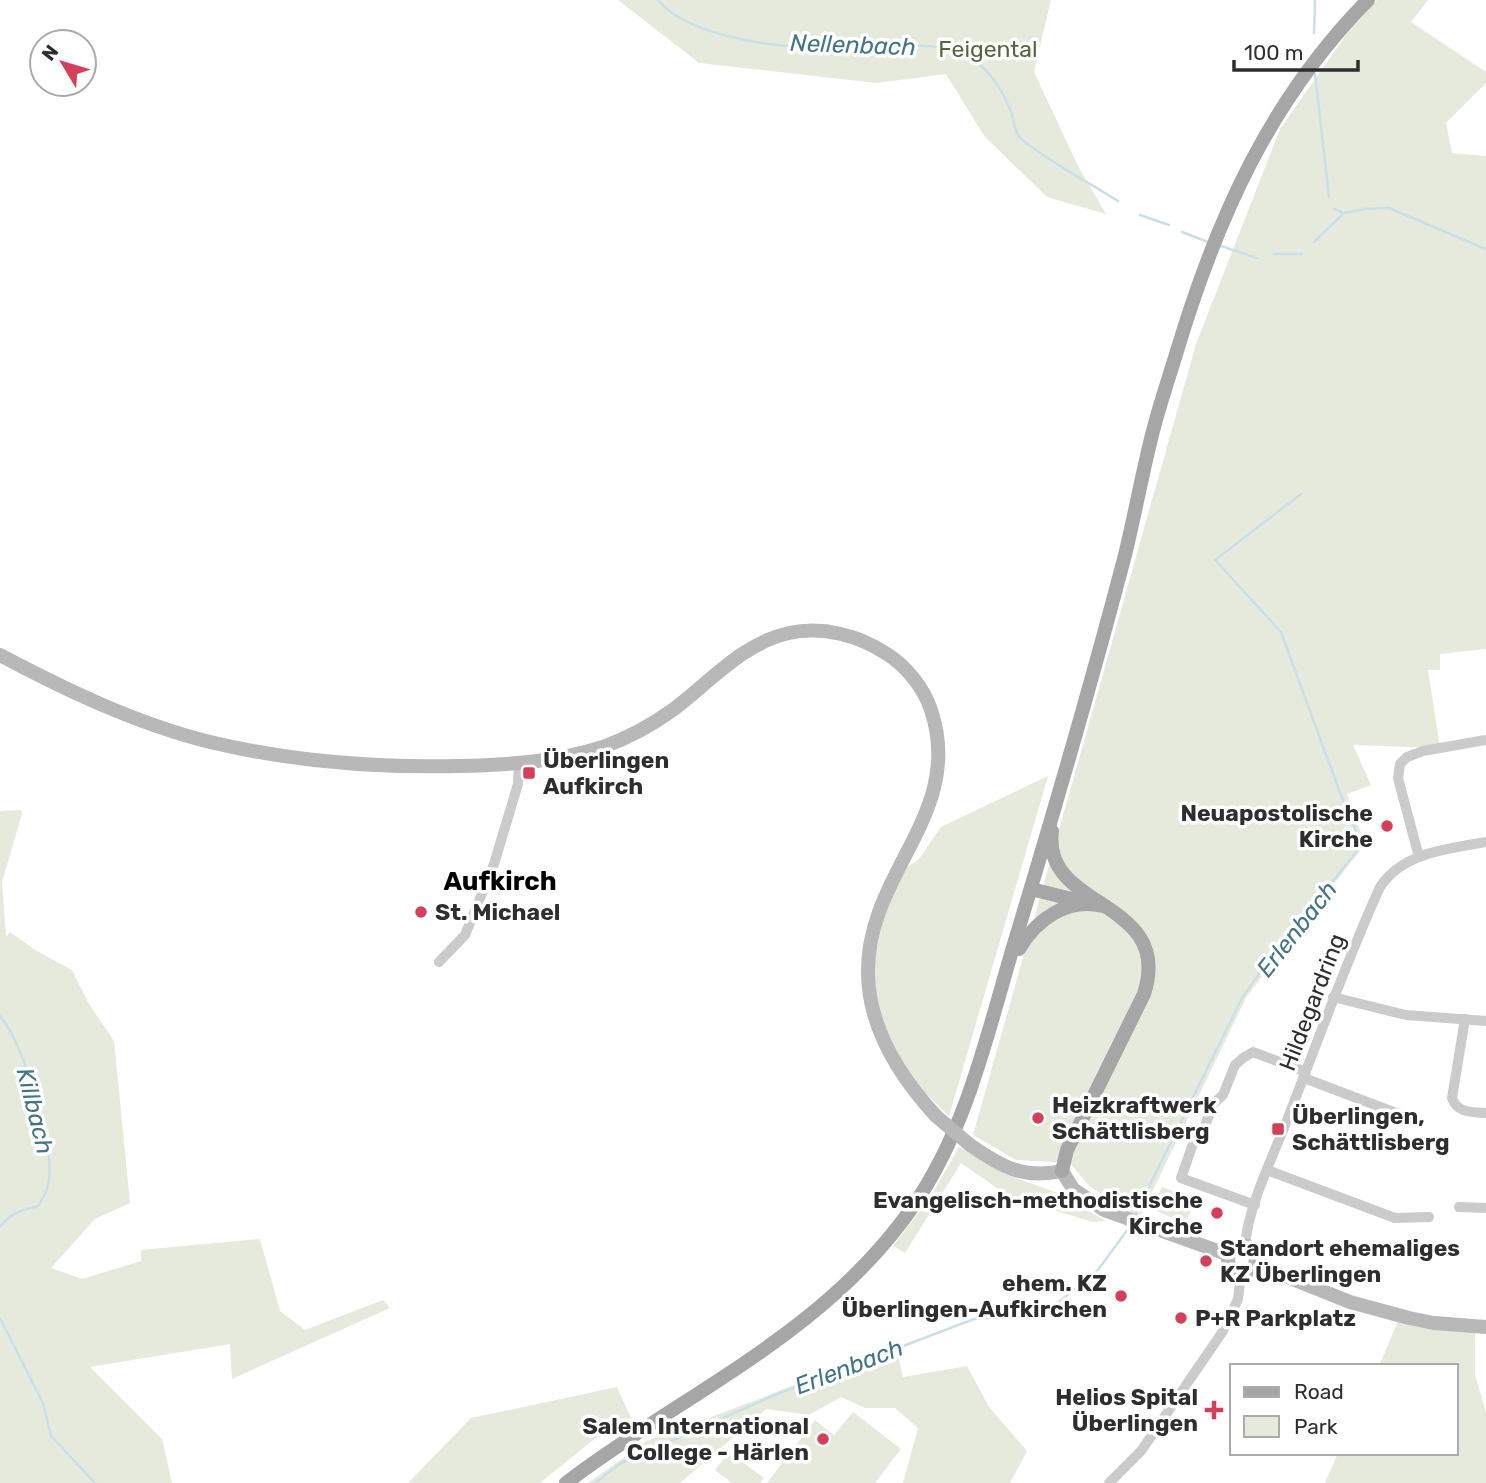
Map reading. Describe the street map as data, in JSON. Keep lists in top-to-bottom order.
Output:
{
  "streets": {
    "street": ["Hildegardring"]
  },
  "districts": ["Aufkirch"],
  "water": ["Nellenbach", "Erlenbach", "Killbach"],
  "parks": ["Feigental"],
  "places": {
    "transit": ["Überlingen Aufkirch", "Überlingen, Schättlisberg"],
    "other": [
      "Neuapostolische Kirche",
      "St. Michael",
      "Heizkraftwerk Schättlisberg",
      "Evangelisch-methodistische Kirche",
      "Standort ehemaliges KZ Überlingen",
      "ehem. KZ Überlingen-Aufkirchen",
      "P+R Parkplatz",
      "Salem International College - Härlen"
    ],
    "health": ["Helios Spital Überlingen"]
  },
  "legend": ["Road", "Park"],
  "scale_bar": "100 m",
  "north": "top left"
}
